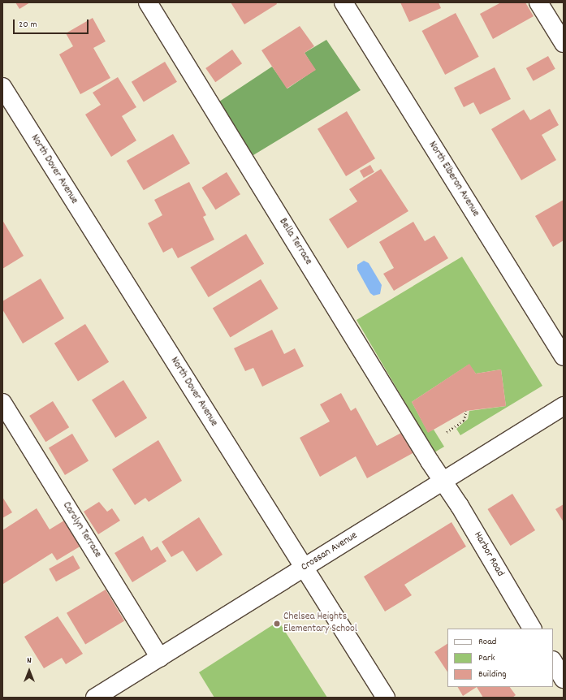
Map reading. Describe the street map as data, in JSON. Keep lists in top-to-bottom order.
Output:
{
  "streets": {
    "street": [
      "North Dover Avenue",
      "North Elberon Avenue",
      "Bella Terrace",
      "Carolyn Terrace",
      "Crossan Avenue",
      "Harbor Road"
    ]
  },
  "crossings": [
    ["North Dover Avenue", "Crossan Avenue"],
    ["Bella Terrace", "Crossan Avenue"],
    ["Bella Terrace", "Harbor Road"],
    ["Carolyn Terrace", "Crossan Avenue"],
    ["Crossan Avenue", "Harbor Road"]
  ],
  "places": ["Chelsea Heights Elementary School"],
  "legend": ["Road", "Park", "Building"],
  "scale_bar": "20 m",
  "north": "top"
}
